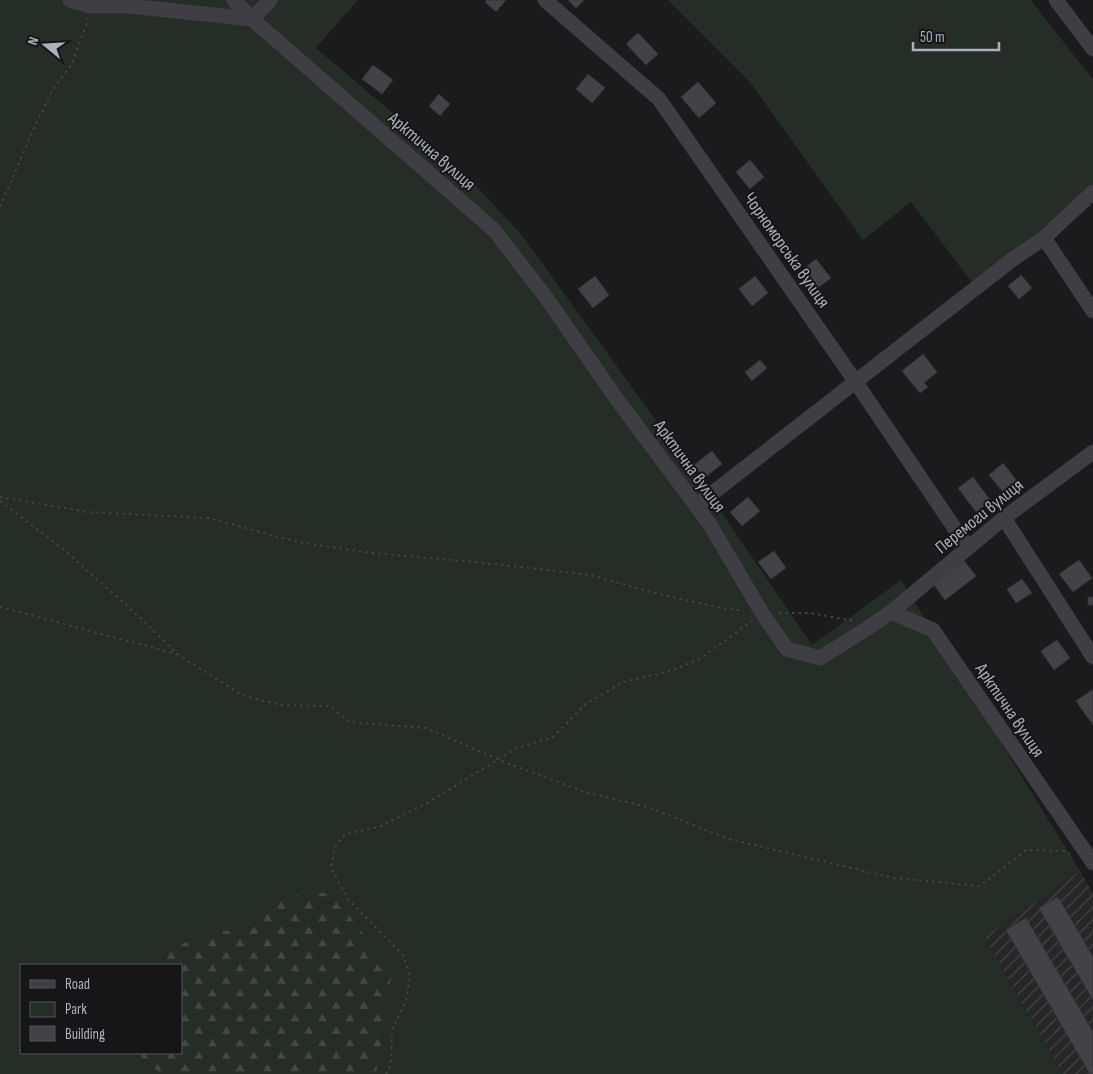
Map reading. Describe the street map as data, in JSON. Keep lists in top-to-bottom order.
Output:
{
  "streets": {
    "lane": ["Арктична вулиця", "Чорноморська вулиця", "Перемоги вулиця"]
  },
  "crossings": [
    ["Арктична вулиця", "Перемоги вулиця"],
    ["Чорноморська вулиця", "Перемоги вулиця"]
  ],
  "legend": ["Road", "Park", "Building"],
  "scale_bar": "50 m",
  "north": "left"
}
